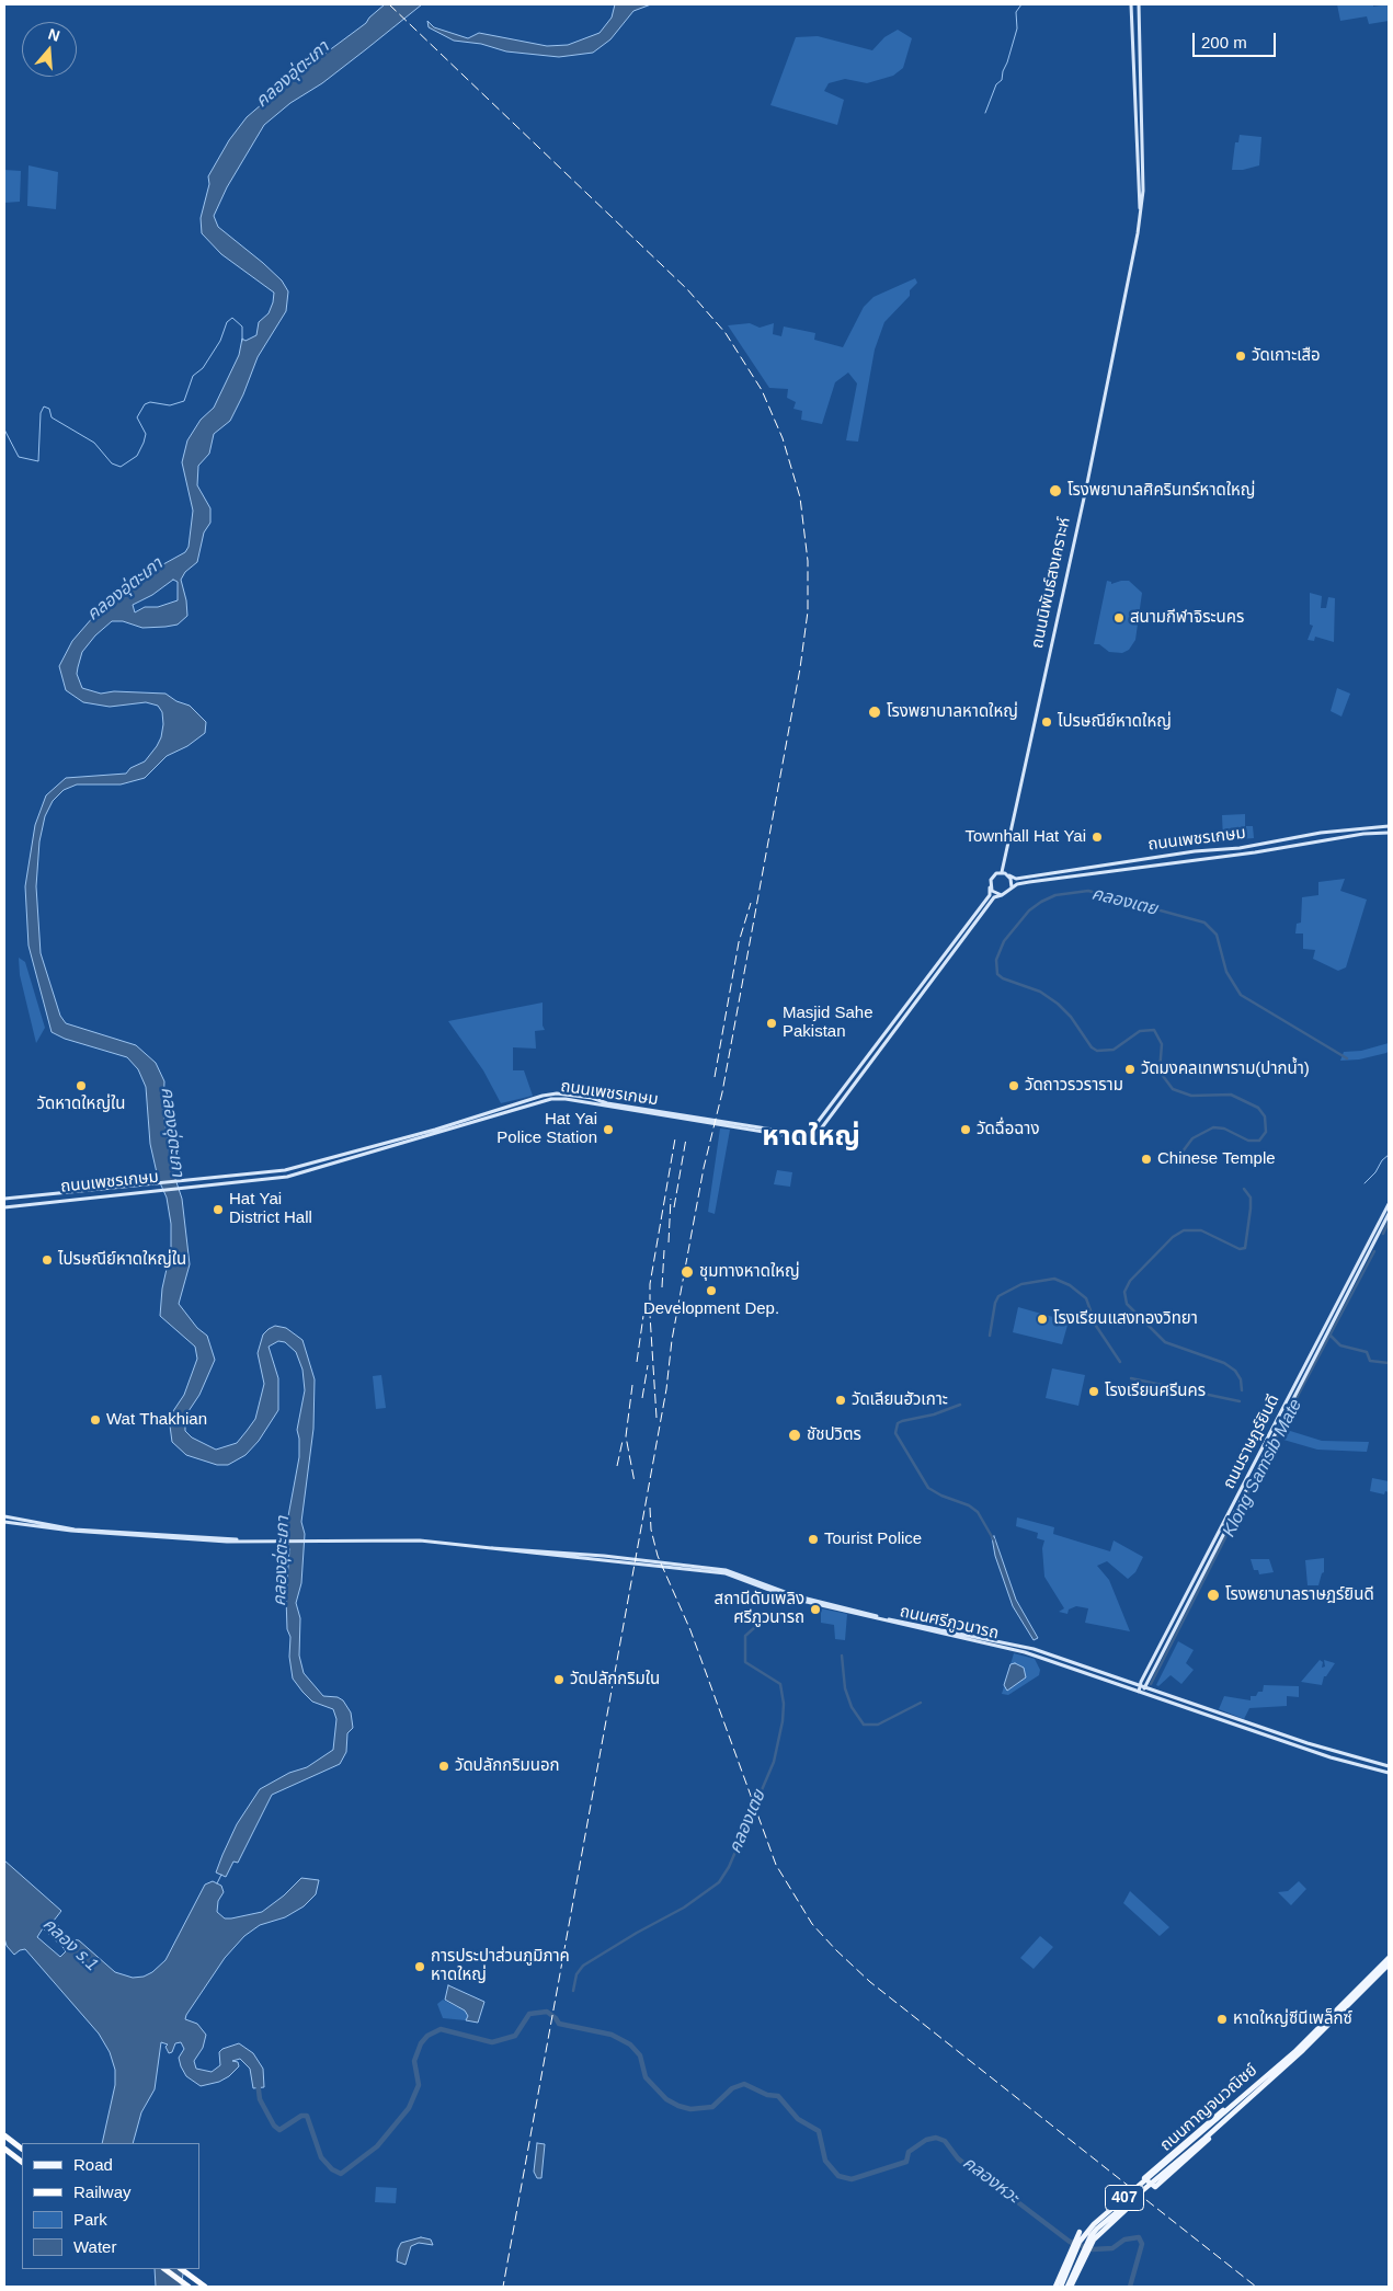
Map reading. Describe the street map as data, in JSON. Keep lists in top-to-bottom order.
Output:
{
  "streets": {
    "main road": [
      "ถนนนิพันธ์สงเคราะห์",
      "ถนนเพชรเกษม",
      "ถนนราษฎร์ยินดี",
      "ถนนศรีภูวนารถ",
      "ถนนกาญจนวณิชย์",
      "407"
    ]
  },
  "crossings": [
    ["ถนนนิพันธ์สงเคราะห์", "ถนนเพชรเกษม"],
    ["ถนนราษฎร์ยินดี", "ถนนศรีภูวนารถ"]
  ],
  "districts": ["หาดใหญ่"],
  "water": [
    "คลองอุ่ตะเภา",
    "คลองเตย",
    "Klong Samsib Mate",
    "คลอง ร.1",
    "คลองหวะ"
  ],
  "places": [
    "วัดเกาะเสือ",
    "โรงพยาบาลศิครินทร์หาดใหญ่",
    "สนามกีฬาจิระนคร",
    "โรงพยาบาลหาดใหญ่",
    "ไปรษณีย์หาดใหญ่",
    "Townhall Hat Yai",
    "Masjid Sahe Pakistan",
    "วัดมงคลเทพาราม(ปากน้ำ)",
    "วัดหาดใหญ่ใน",
    "วัดถาวรวราราม",
    "Hat Yai Police Station",
    "วัดฉื่อฉาง",
    "Chinese Temple",
    "Hat Yai District Hall",
    "ไปรษณีย์หาดใหญ่ใน",
    "ชุมทางหาดใหญ่",
    "Development Dep.",
    "โรงเรียนแสงทองวิทยา",
    "โรงเรียนศรีนคร",
    "วัดเลียนฮัวเกาะ",
    "Wat Thakhian",
    "ชัชปวิตร",
    "Tourist Police",
    "โรงพยาบาลราษฎร์ยินดี",
    "สถานีดับเพลิง ศรีภูวนารถ",
    "วัดปลักกริมใน",
    "วัดปลักกริมนอก",
    "การประปาส่วนภูมิภาค หาดใหญ่",
    "หาดใหญ่ซีนีเพล็กซ์"
  ],
  "legend": [
    "Road",
    "Railway",
    "Park",
    "Water"
  ],
  "scale_bar": "200 m",
  "north": "top"
}
